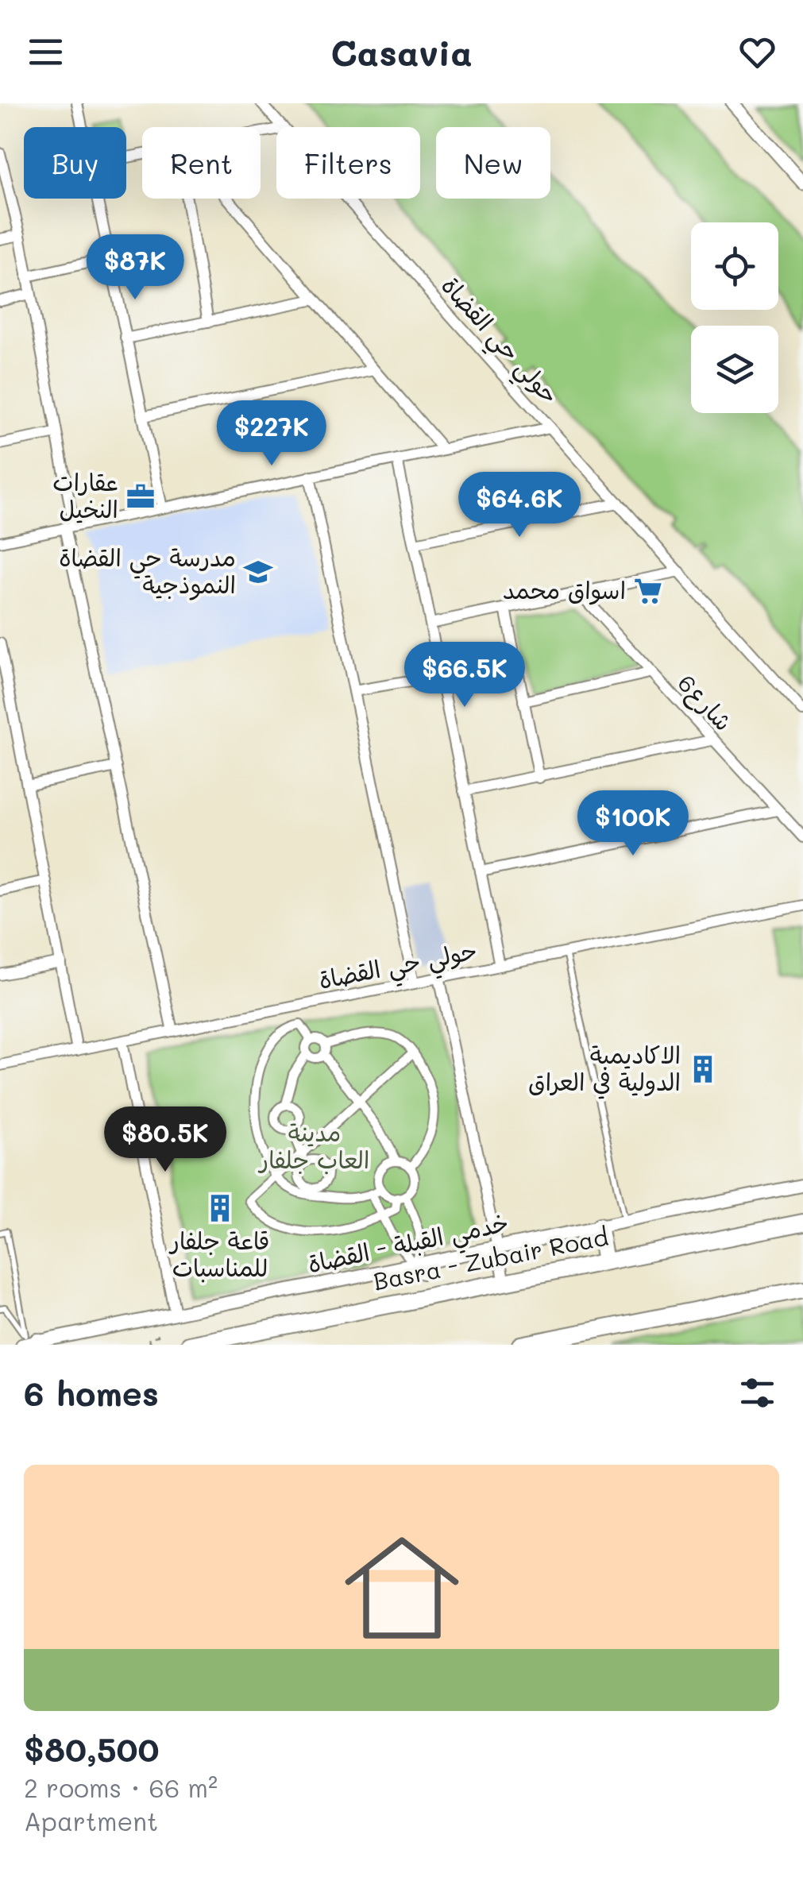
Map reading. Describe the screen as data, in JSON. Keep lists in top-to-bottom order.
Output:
{
  "streets": {
    "highway": ["Basra - Zubair Road"],
    "street": ["حولي حي القضاة", "شارع6", "خدمي القبلة - القضاة"]
  },
  "parks": ["مدينة العاب جلفار"],
  "places": {
    "office": ["عقارات النخيل"],
    "school or university": ["مدرسة حي القضاة النموذجية"],
    "supermarket": ["اسواق محمد"],
    "building": ["الاكاديمية الدولية في العراق", "قاعة جلفار للمناسبات"]
  },
  "page": {
    "header": "Casavia",
    "chip": [
      "Buy",
      "Rent",
      "Filters",
      "New"
    ],
    "price": [
      "$87K",
      "$227K",
      "$64.6K",
      "$66.5K",
      "$100K",
      "$80.5K"
    ],
    "heading": "6 homes",
    "list": [
      {
        "name": "$80,500",
        "note": "2 rooms · 66 m² · Apartment"
      }
    ]
  }
}
